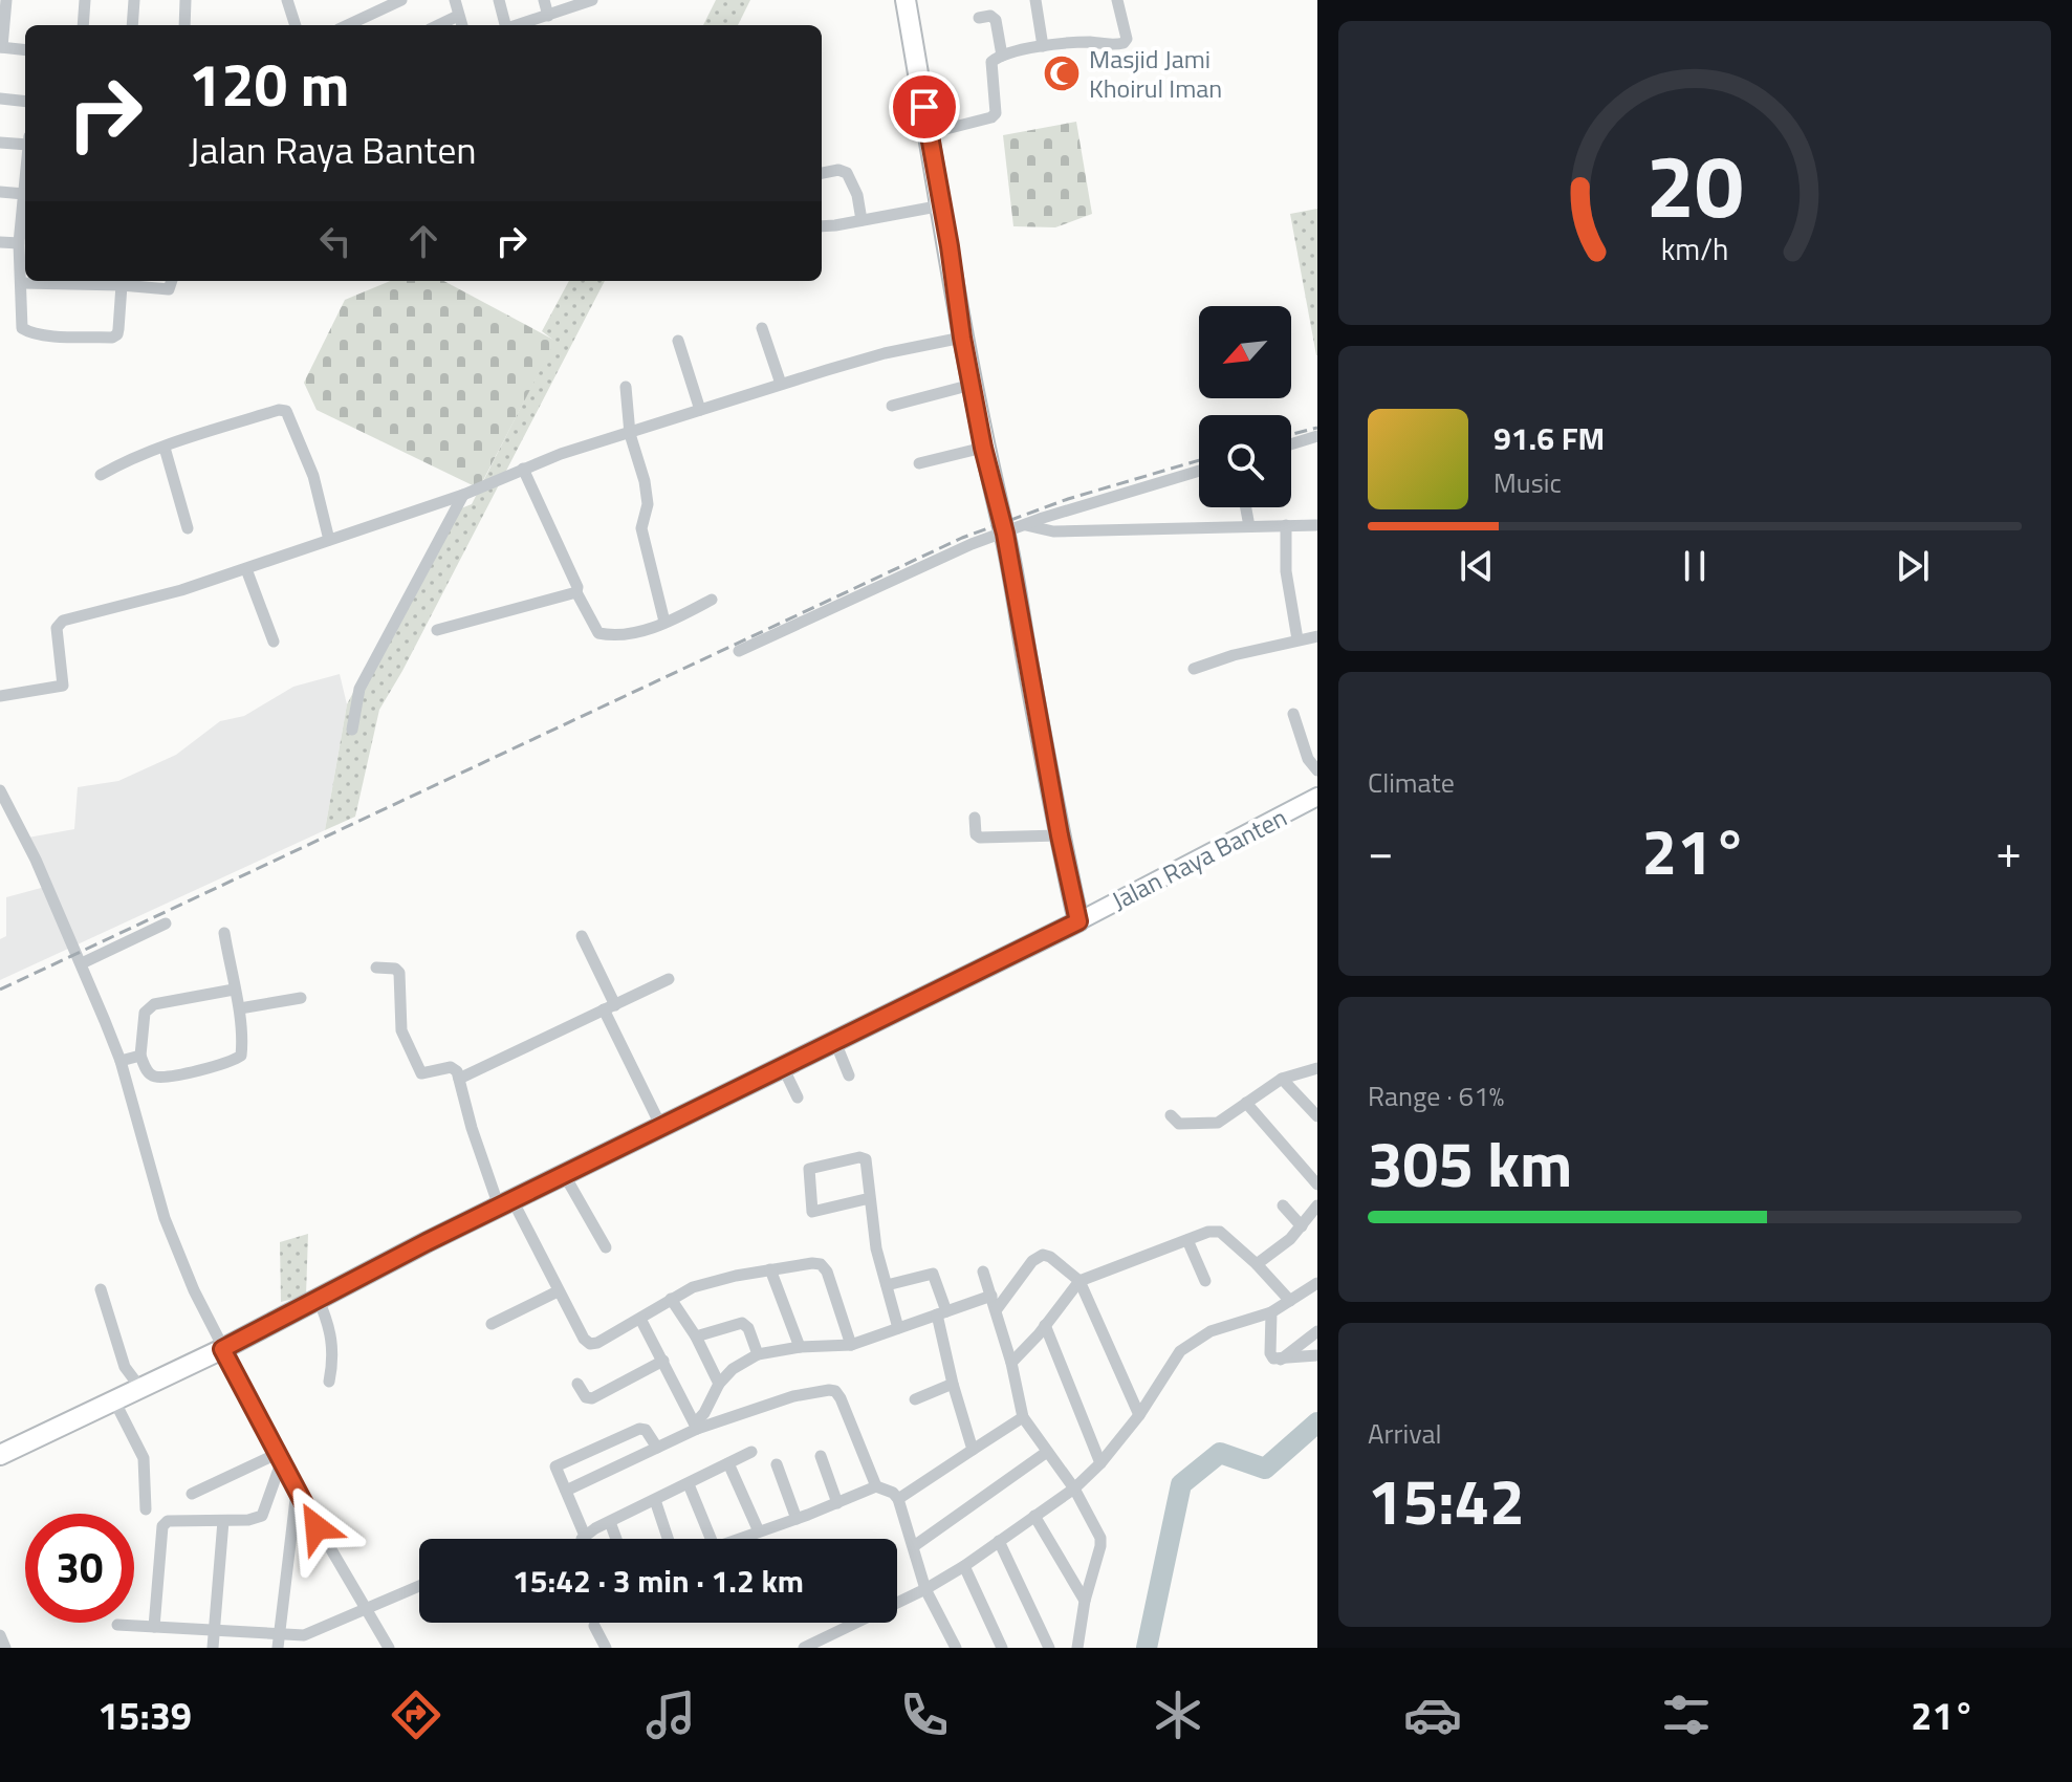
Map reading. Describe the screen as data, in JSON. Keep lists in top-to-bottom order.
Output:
{
  "streets": {
    "main road": ["Jalan Raya Banten"]
  },
  "places": {
    "mosque": ["Masjid Jami Khoirul Iman"]
  },
  "north": "bottom left",
  "page": {
    "turn": ["120 m", "Jalan Raya Banten"],
    "song": ["91.6 FM", "Music"],
    "tile": [
      "Climate",
      ["Range · 61%", "305 km"],
      ["Arrival", "15:42"]
    ],
    "heat": ["−", "21°", "+"],
    "limit": "30",
    "trip": "15:42 · 3 min · 1.2 km",
    "tabs": ["15:39", "21°"],
    "gauge": ["20", "km/h"]
  }
}
